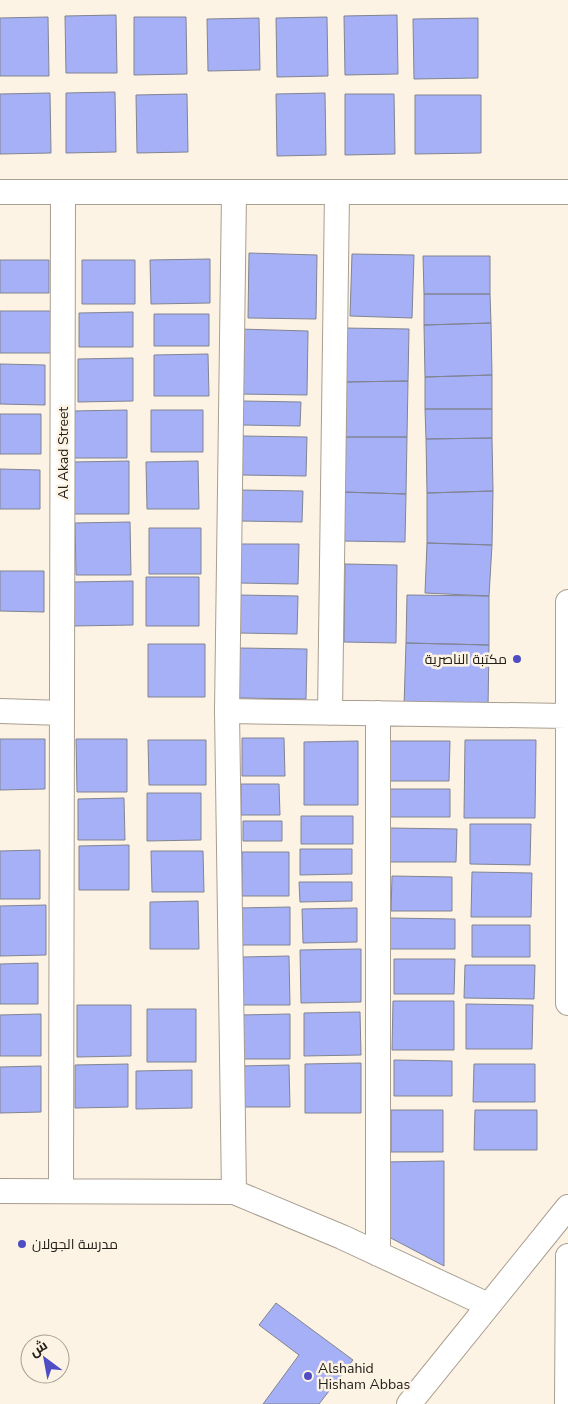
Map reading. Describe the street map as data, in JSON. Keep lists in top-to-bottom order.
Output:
{
  "streets": {
    "street": ["Al Akad Street"]
  },
  "places": ["مكتبة الناصرية", "مدرسة الجولان", "Alshahid Hisham Abbas"],
  "north": "top left"
}
